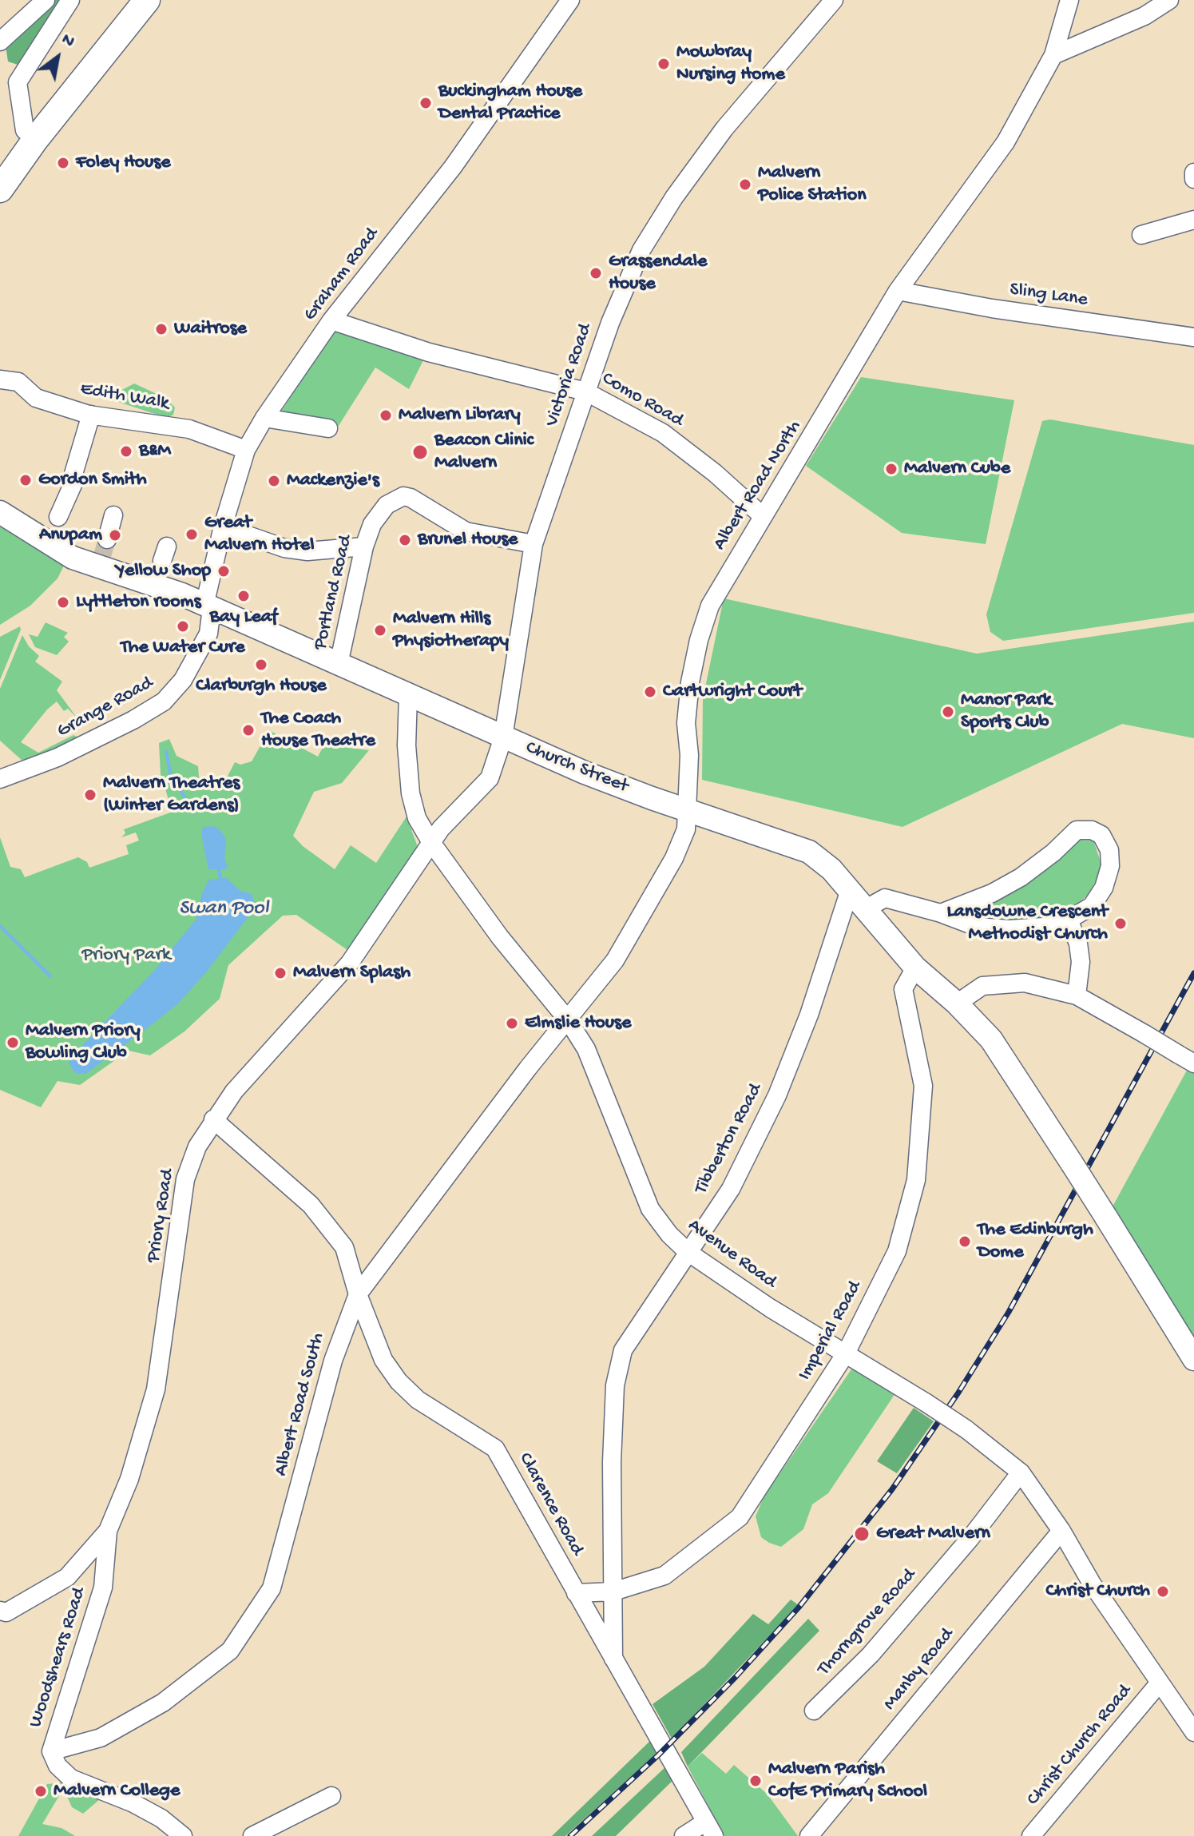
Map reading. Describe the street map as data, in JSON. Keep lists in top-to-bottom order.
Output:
{
  "streets": {
    "main road": ["Church Street"],
    "street": [
      "Graham Road",
      "Sling Lane",
      "Victoria Road",
      "Edith Walk",
      "Como Road",
      "Albert Road North",
      "Portland Road",
      "Grange Road",
      "Tibberton Road",
      "Priory Road",
      "Avenue Road",
      "Imperial Road",
      "Albert Road South",
      "Clarence Road",
      "Thorngrove Road",
      "Woodshears Road",
      "Manby Road",
      "Christ Church Road"
    ]
  },
  "crossings": [
    ["Graham Road", "Edith Walk"],
    ["Graham Road", "Como Road"],
    ["Graham Road", "Grange Road"],
    ["Graham Road", "Church Street"],
    ["Sling Lane", "Albert Road North"],
    ["Victoria Road", "Como Road"],
    ["Victoria Road", "Portland Road"],
    ["Victoria Road", "Church Street"],
    ["Victoria Road", "Priory Road"],
    ["Victoria Road", "Avenue Road"],
    ["Como Road", "Albert Road North"],
    ["Albert Road North", "Church Street"],
    ["Albert Road North", "Avenue Road"],
    ["Albert Road North", "Albert Road South"],
    ["Portland Road", "Church Street"],
    ["Grange Road", "Church Street"],
    ["Church Street", "Tibberton Road"],
    ["Church Street", "Avenue Road"],
    ["Church Street", "Imperial Road"],
    ["Tibberton Road", "Avenue Road"],
    ["Tibberton Road", "Imperial Road"],
    ["Tibberton Road", "Clarence Road"],
    ["Priory Road", "Avenue Road"],
    ["Priory Road", "Clarence Road"],
    ["Priory Road", "Woodshears Road"],
    ["Avenue Road", "Imperial Road"],
    ["Avenue Road", "Albert Road South"],
    ["Avenue Road", "Thorngrove Road"],
    ["Avenue Road", "Manby Road"],
    ["Avenue Road", "Christ Church Road"],
    ["Imperial Road", "Clarence Road"],
    ["Albert Road South", "Clarence Road"],
    ["Albert Road South", "Woodshears Road"]
  ],
  "water": ["Swan Pool"],
  "parks": ["Priory Park"],
  "places": [
    "Mowbray Nursing Home",
    "Buckingham House Dental Practice",
    "Foley House",
    "Malvern Police Station",
    "Grassendale House",
    "Waitrose",
    "Malvern Library",
    "B&M",
    "Beacon Clinic Malvern",
    "Malvern Cube",
    "Gordon Smith",
    "Mackenzie's",
    "Great Malvern Hotel",
    "Anupam",
    "Brunel House",
    "Yellow Shop",
    "Bay Leaf",
    "Lyttleton rooms",
    "The Water Cure",
    "Malvern Hills Physiotherapy",
    "Clarburgh House",
    "Cartwright Court",
    "Manor Park Sports Club",
    "The Coach House Theatre",
    "Malvern Theatres (Winter Gardens)",
    "Lansdowne Crescent Methodist Church",
    "Malvern Splash",
    "Elmslie House",
    "Malvern Priory Bowling Club",
    "The Edinburgh Dome",
    "Great Malvern",
    "Christ Church",
    "Malvern Parish CofE Primary School",
    "Malvern College"
  ],
  "north": "top right"
}
